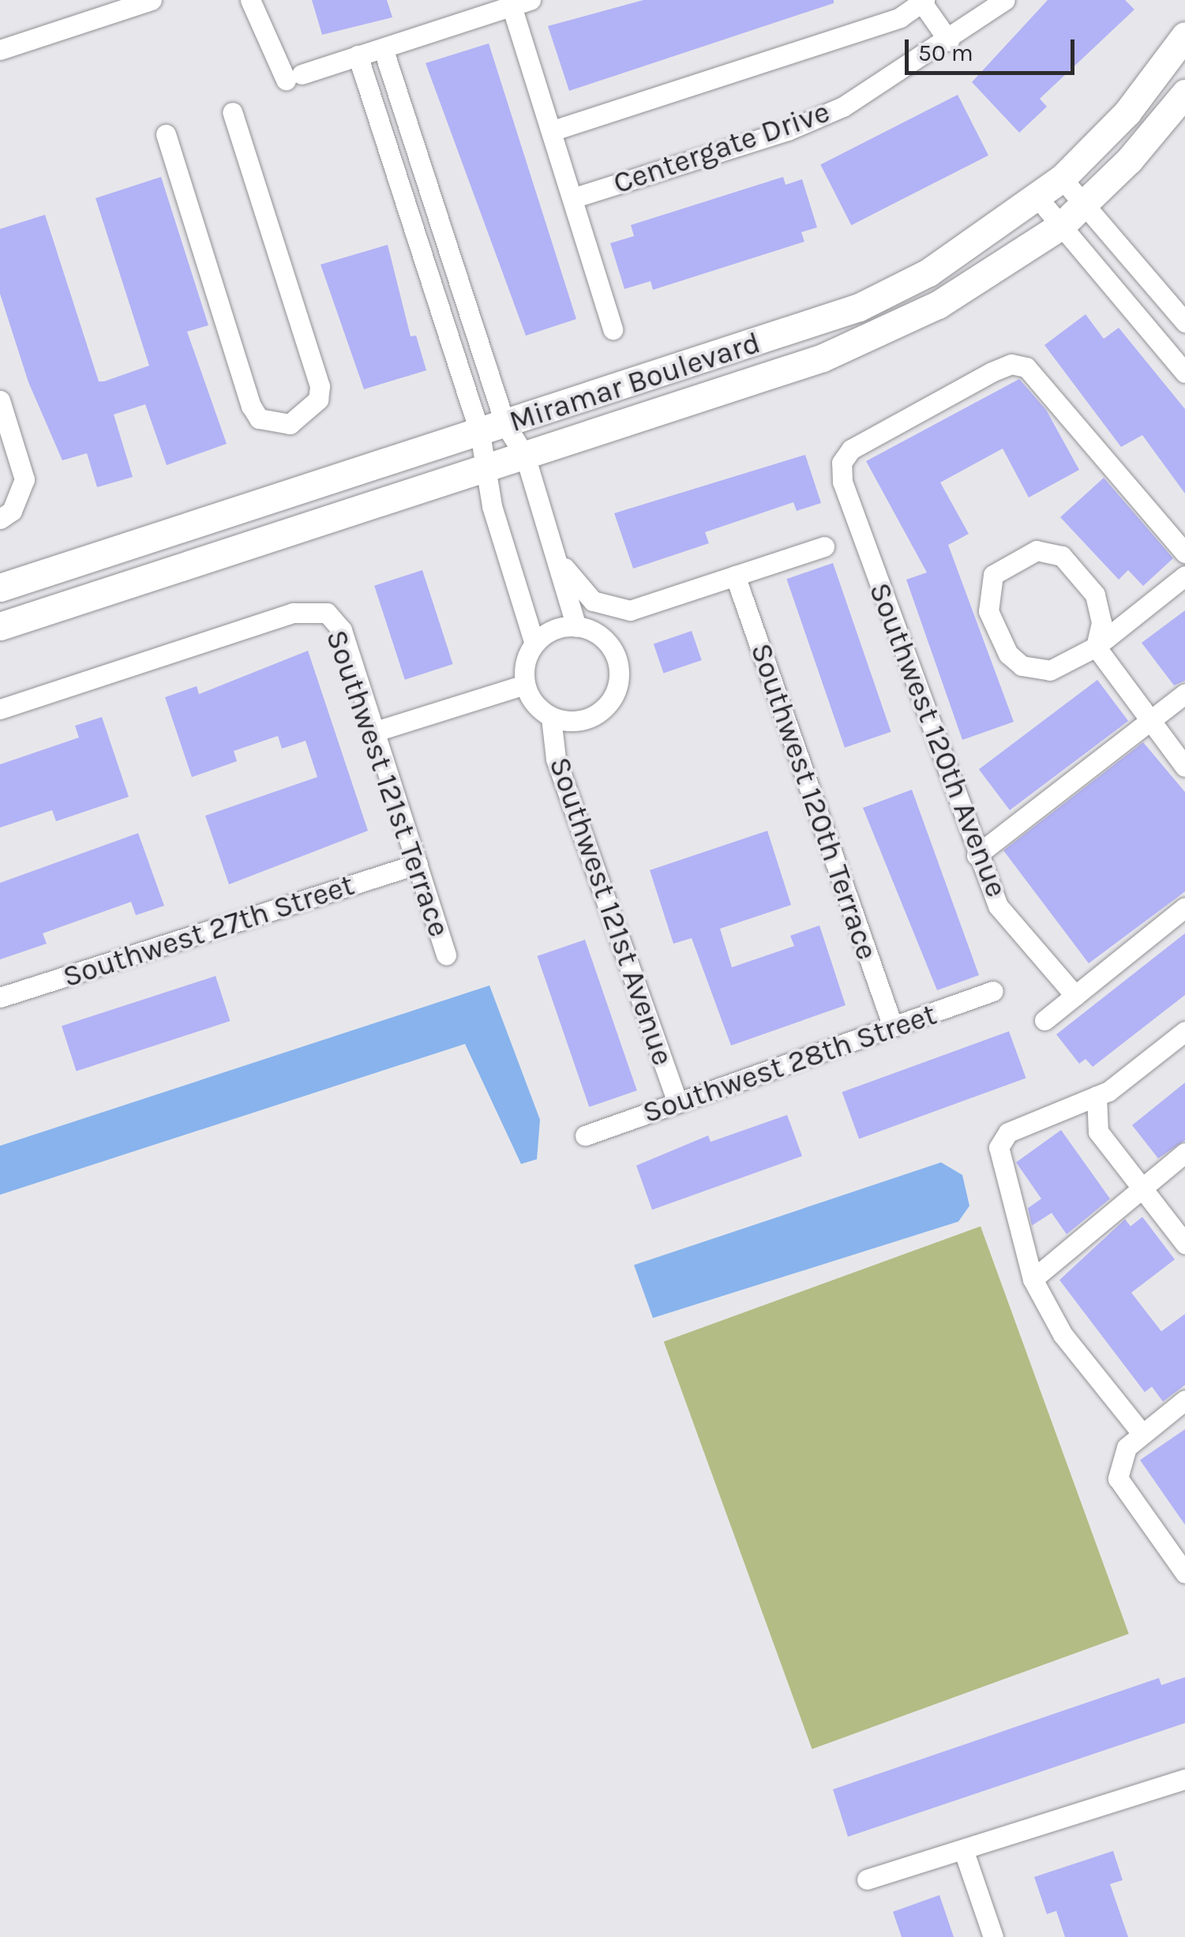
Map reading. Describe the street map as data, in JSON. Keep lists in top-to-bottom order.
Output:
{
  "streets": {
    "street": [
      "Centergate Drive",
      "Miramar Boulevard",
      "Southwest 120th Avenue",
      "Southwest 121st Terrace",
      "Southwest 120th Terrace",
      "Southwest 121st Avenue",
      "Southwest 27th Street",
      "Southwest 28th Street"
    ]
  },
  "crossings": [
    ["Southwest 121st Terrace", "Southwest 27th Street"],
    ["Southwest 120th Terrace", "Southwest 28th Street"],
    ["Southwest 121st Avenue", "Southwest 28th Street"]
  ],
  "scale_bar": "50 m"
}
